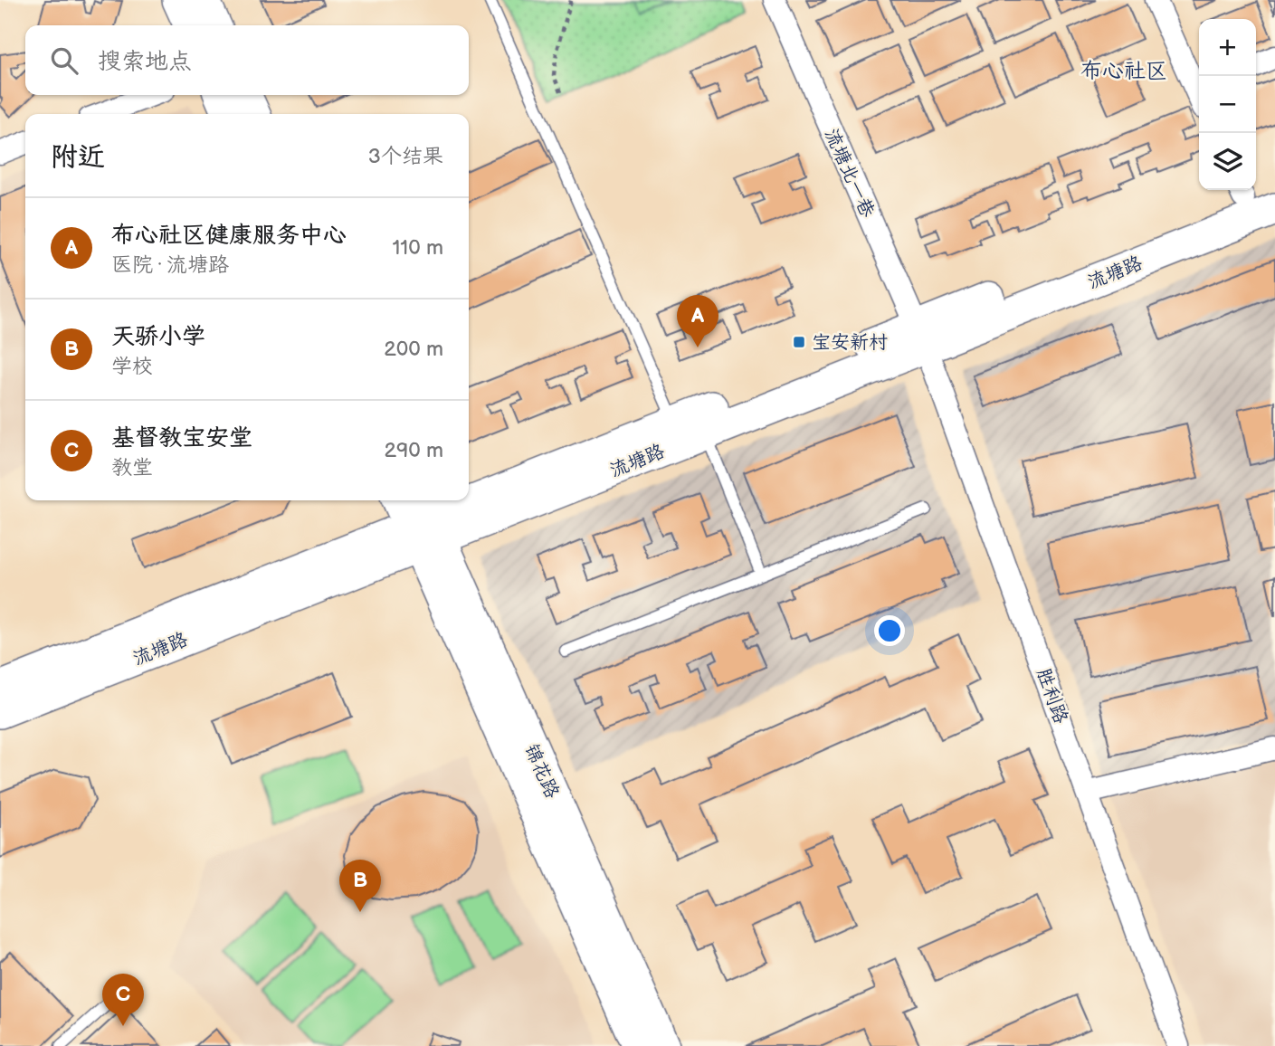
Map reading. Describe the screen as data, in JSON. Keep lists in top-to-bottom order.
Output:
{
  "streets": {
    "street": [
      "流塘北一巷",
      "流塘路",
      "胜利路",
      "锦花路"
    ]
  },
  "crossings": [
    ["流塘北一巷", "流塘路"],
    ["流塘北一巷", "胜利路"],
    ["流塘路", "胜利路"],
    ["流塘路", "锦花路"]
  ],
  "districts": ["布心社区"],
  "places": {
    "transit": ["宝安新村"]
  },
  "page": {
    "map_buttons": ["+", "−"],
    "search": "搜索地点",
    "heading": ["附近", "3个结果"],
    "list": [
      {
        "mark": "A",
        "name": "布心社区健康服务中心",
        "note": "医院 · 流塘路",
        "value": "110 m"
      },
      {
        "mark": "B",
        "name": "天骄小学",
        "note": "学校",
        "value": "200 m"
      },
      {
        "mark": "C",
        "name": "基督教宝安堂",
        "note": "教堂",
        "value": "290 m"
      }
    ],
    "pins": ["A", "B", "C"]
  }
}
